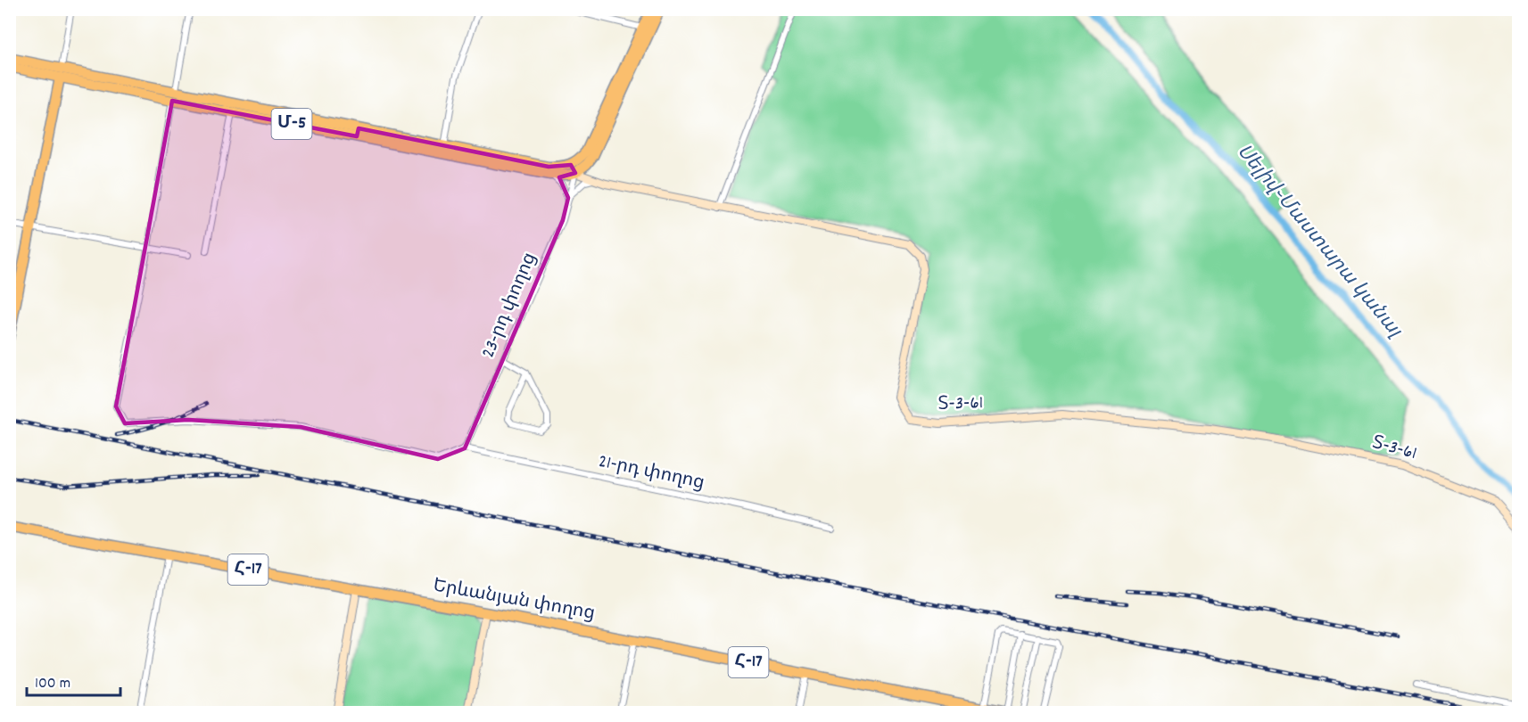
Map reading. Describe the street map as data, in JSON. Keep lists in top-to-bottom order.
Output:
{
  "streets": {
    "highway": ["Մ-5", "Հ-17", "Երևանյան փողոց"],
    "street": ["23-րդ փողոց", "Տ-3-61", "21-րդ փողոց"]
  },
  "crossings": [
    ["Մ-5", "23-րդ փողոց"],
    ["Մ-5", "Տ-3-61"],
    ["23-րդ փողոց", "Տ-3-61"],
    ["23-րդ փողոց", "21-րդ փողոց"]
  ],
  "water": ["Սելիվ֊Մաստարա կանալ"],
  "scale_bar": "100 m"
}
